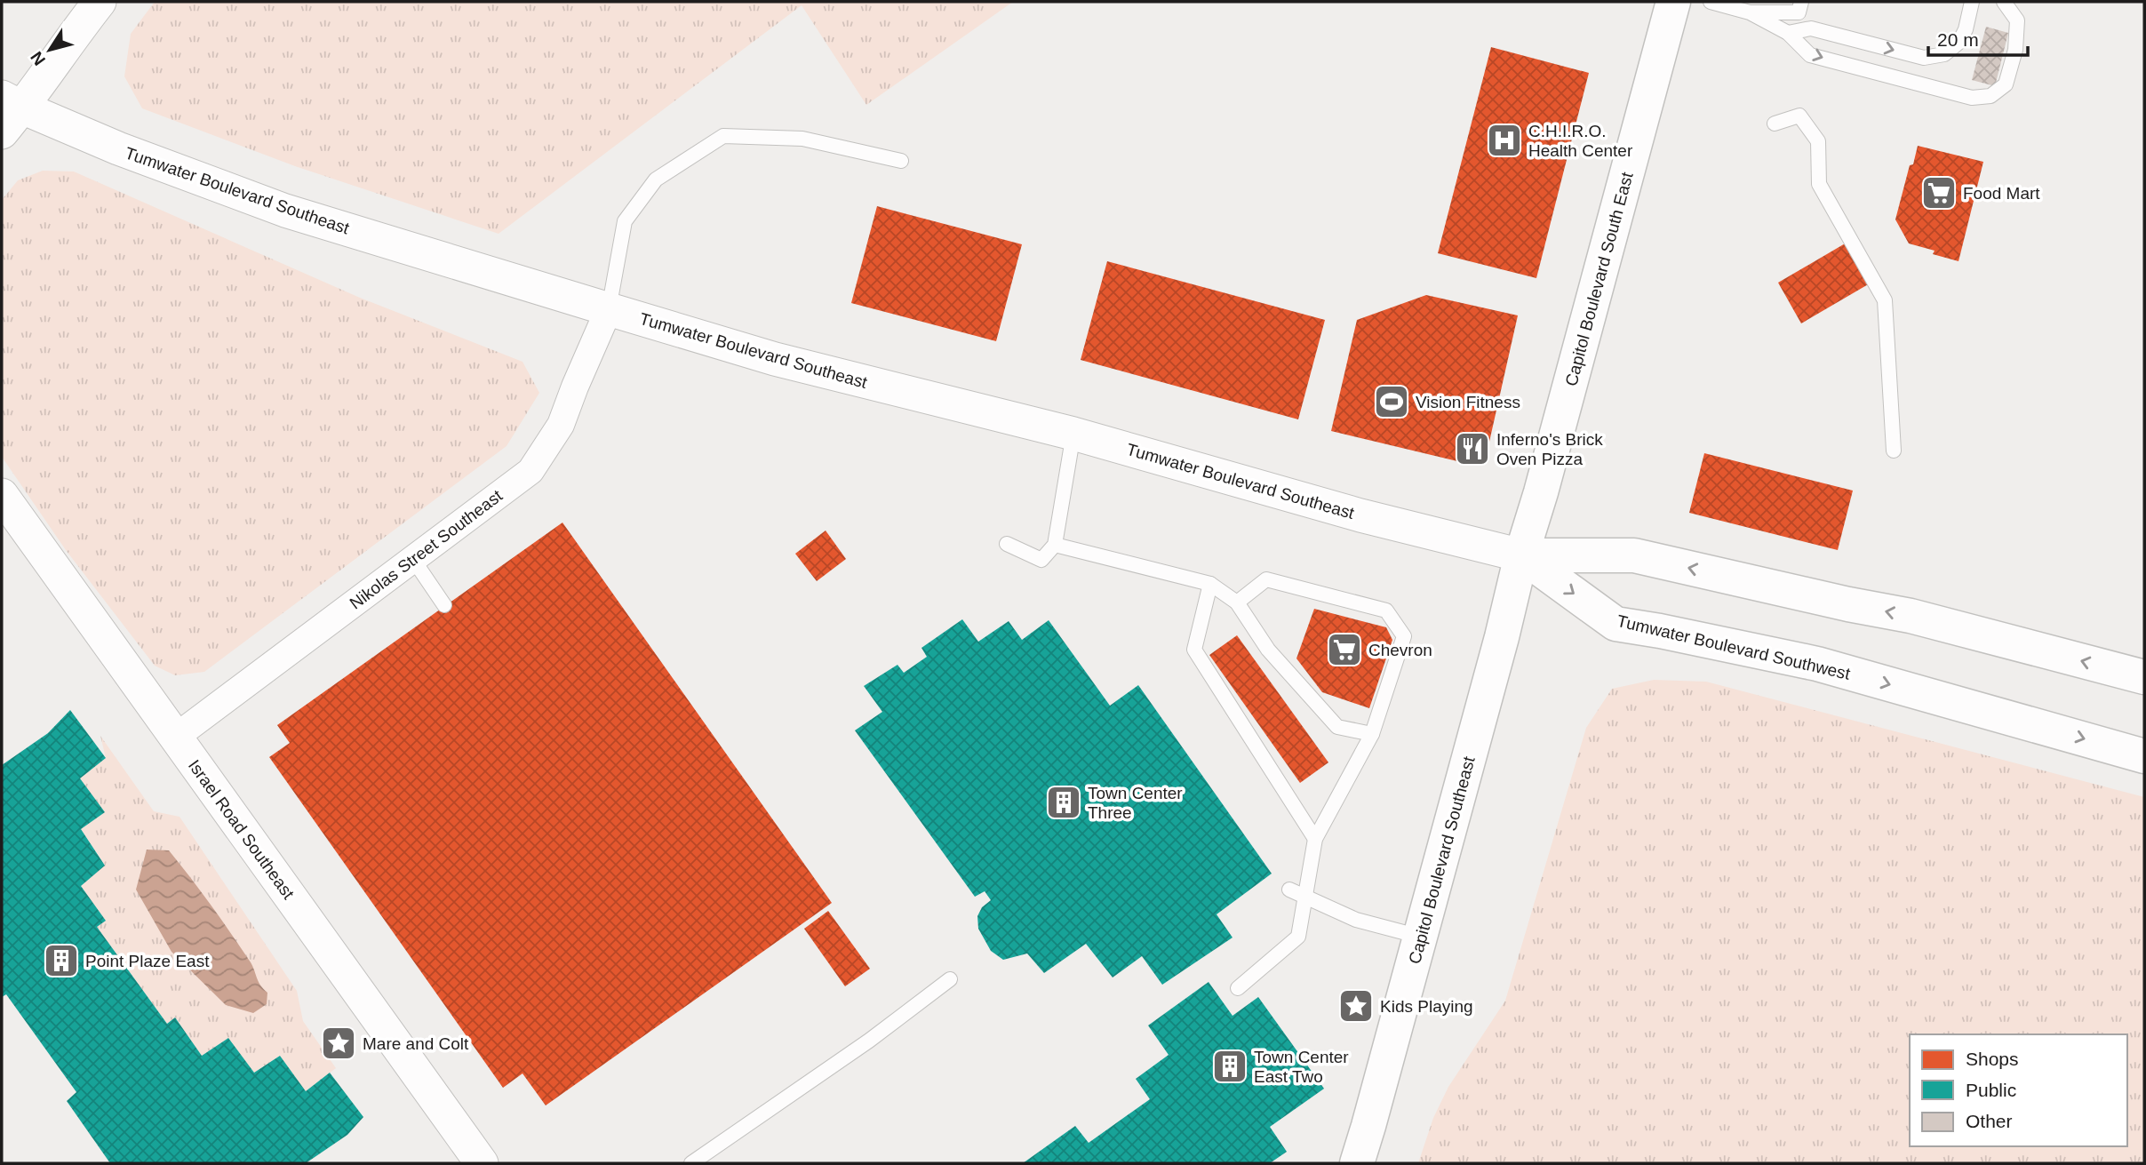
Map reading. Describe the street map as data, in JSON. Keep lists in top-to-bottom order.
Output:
{
  "streets": {
    "main road": ["Capitol Boulevard South East", "Tumwater Boulevard Southwest", "Capitol Boulevard Southeast"],
    "street": ["Tumwater Boulevard Southeast", "Nikolas Street Southeast", "Israel Road Southeast"]
  },
  "crossings": [
    ["Tumwater Boulevard Southeast", "Capitol Boulevard South East"],
    ["Tumwater Boulevard Southeast", "Nikolas Street Southeast"],
    ["Tumwater Boulevard Southeast", "Tumwater Boulevard Southwest"],
    ["Tumwater Boulevard Southeast", "Capitol Boulevard Southeast"],
    ["Capitol Boulevard South East", "Tumwater Boulevard Southwest"],
    ["Capitol Boulevard South East", "Capitol Boulevard Southeast"],
    ["Nikolas Street Southeast", "Israel Road Southeast"],
    ["Tumwater Boulevard Southwest", "Capitol Boulevard Southeast"]
  ],
  "places": {
    "hospital": ["C.H.I.R.O. Health Center"],
    "supermarket": ["Food Mart", "Chevron"],
    "sports": ["Vision Fitness"],
    "restaurant": ["Inferno's Brick Oven Pizza"],
    "building": ["Town Center Three", "Point Plaze East", "Town Center East Two"],
    "place": ["Kids Playing", "Mare and Colt"]
  },
  "legend": ["Shops", "Public", "Other"],
  "scale_bar": "20 m",
  "north": "bottom left"
}
